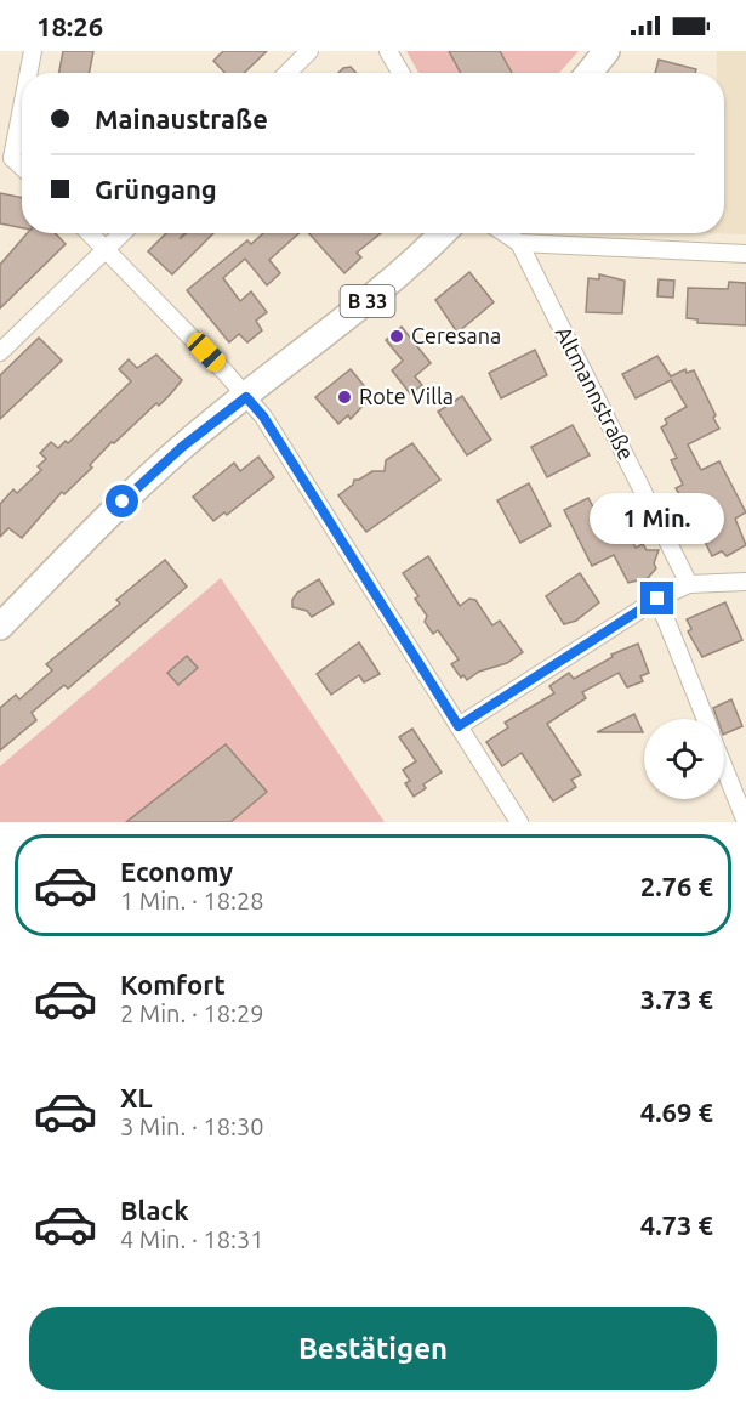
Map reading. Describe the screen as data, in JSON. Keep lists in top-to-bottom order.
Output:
{
  "streets": {
    "main road": ["B 33"],
    "street": ["Altmannstraße"]
  },
  "places": ["Ceresana", "Rote Villa"],
  "page": {
    "status": "18:26",
    "banner": ["Mainaustraße", "Grüngang"],
    "bubble": "1 Min.",
    "list": [
      {
        "name": "Economy",
        "note": "1 Min. · 18:28",
        "value": "2.76 €"
      },
      {
        "name": "Komfort",
        "note": "2 Min. · 18:29",
        "value": "3.73 €"
      },
      {
        "name": "XL",
        "note": "3 Min. · 18:30",
        "value": "4.69 €"
      },
      {
        "name": "Black",
        "note": "4 Min. · 18:31",
        "value": "4.73 €"
      }
    ],
    "buttons": "Bestätigen"
  }
}
